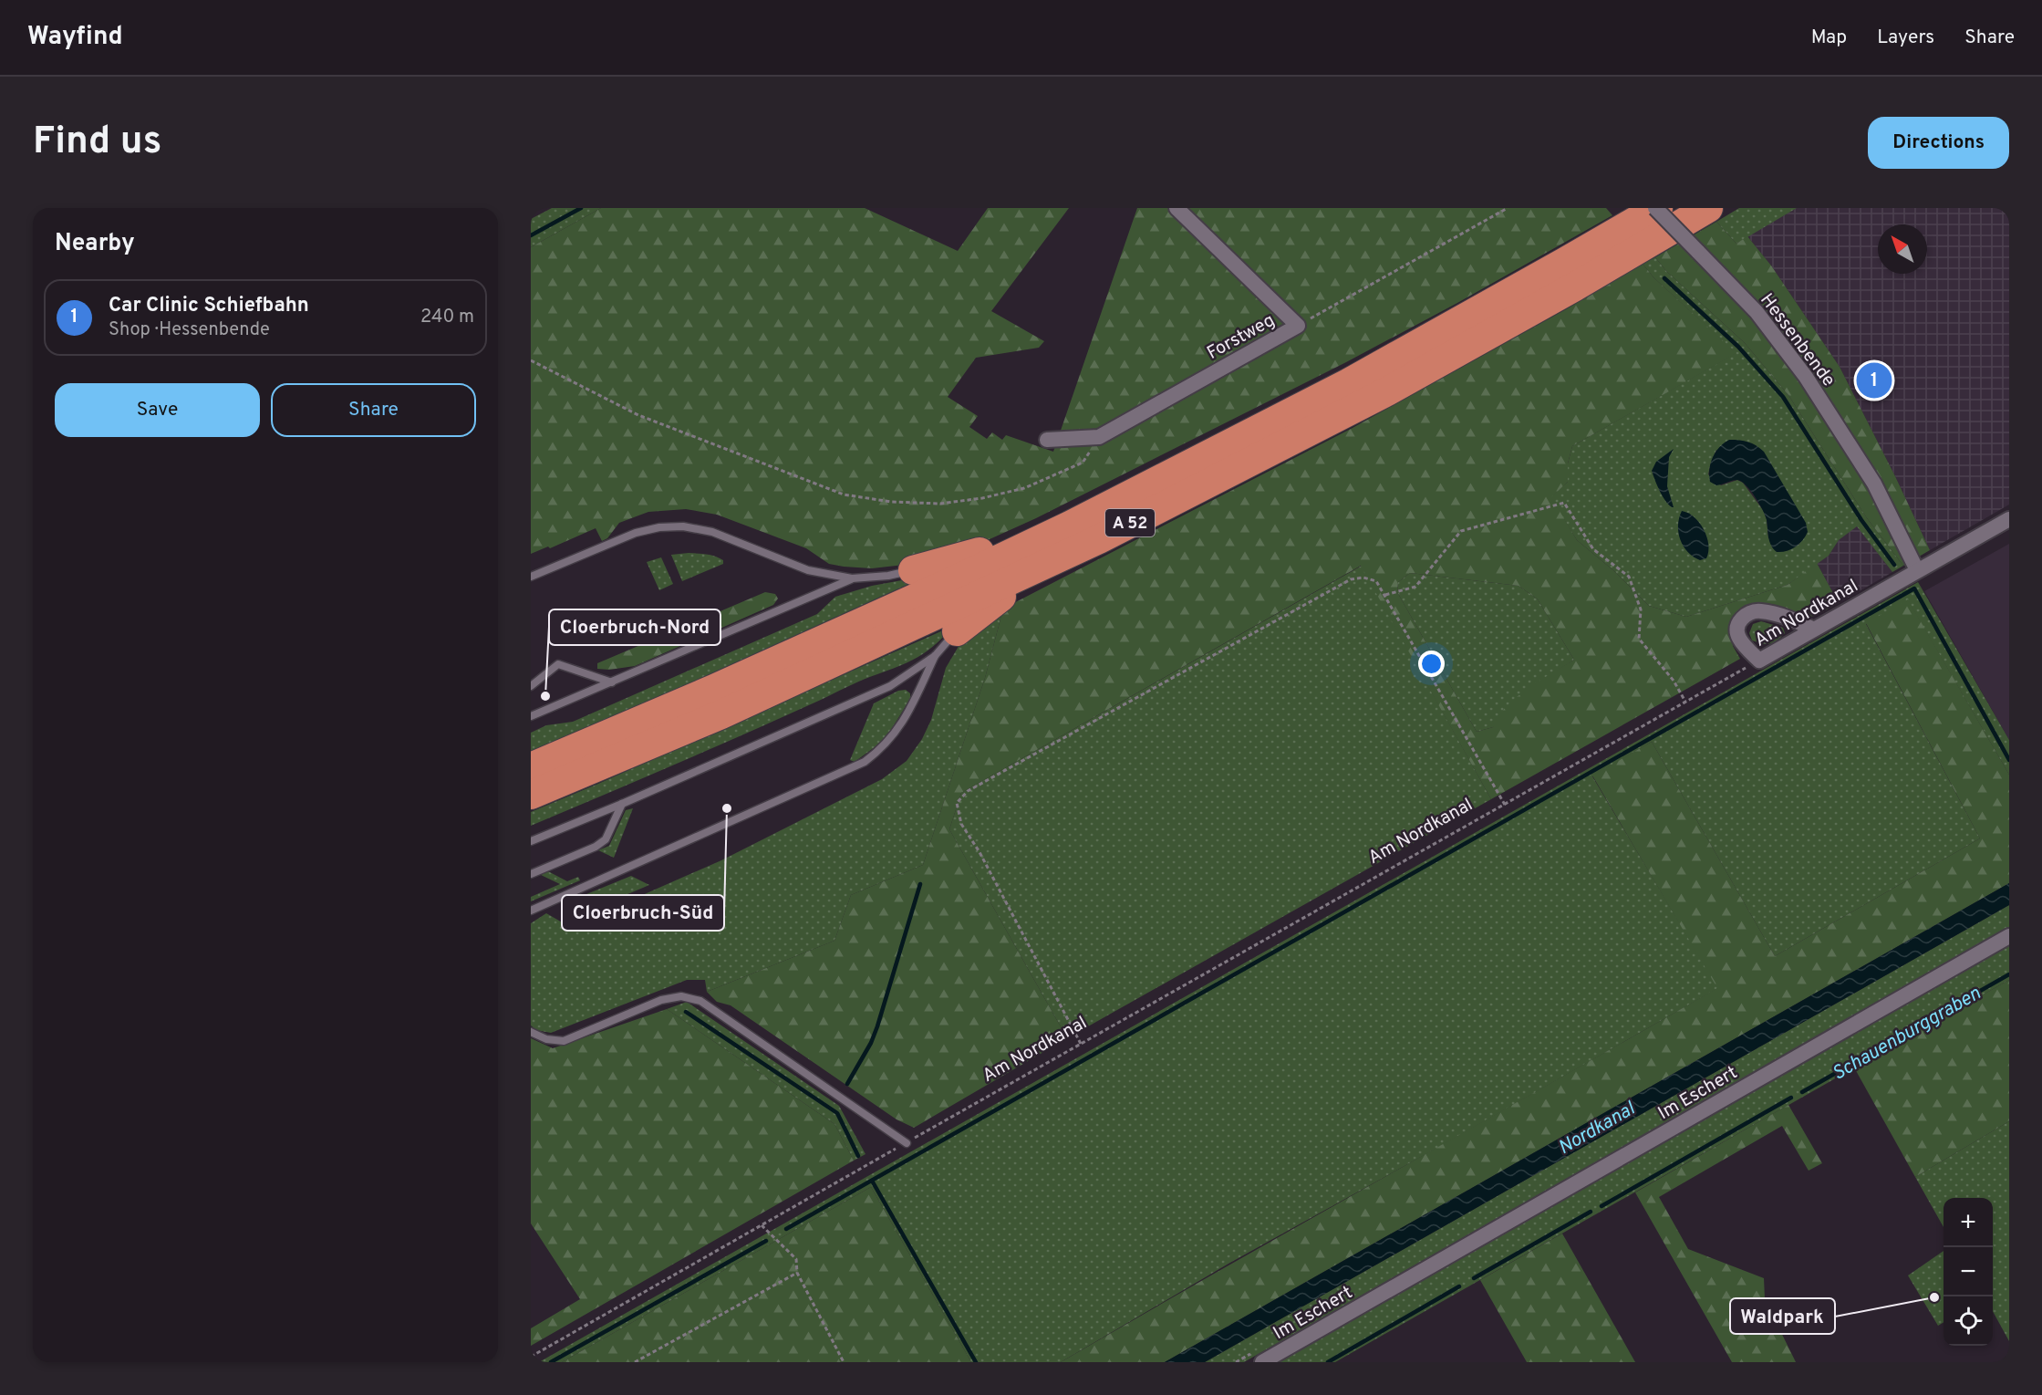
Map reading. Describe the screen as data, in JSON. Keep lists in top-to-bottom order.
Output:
{
  "streets": {
    "highway": ["A 52"],
    "street": [
      "Forstweg",
      "Hessenbende",
      "Am Nordkanal",
      "Im Eschert"
    ]
  },
  "crossings": [
    ["Hessenbende", "A 52"],
    ["Hessenbende", "Am Nordkanal"]
  ],
  "water": ["Schauenburggraben", "Nordkanal"],
  "places": ["Cloerbruch-Nord", "Cloerbruch-Süd", "Waldpark"],
  "north": "top left",
  "page": {
    "header": "Wayfind",
    "nav": ["Map", "Layers", "Share"],
    "buttons": [
      "Directions",
      ["Save", "Share"]
    ],
    "title": "Find us",
    "heading": "Nearby",
    "list": [
      {
        "mark": "1",
        "name": "Car Clinic Schiefbahn",
        "note": "Shop · Hessenbende",
        "value": "240 m"
      }
    ],
    "pins": "1",
    "map_buttons": ["+", "−"]
  }
}
